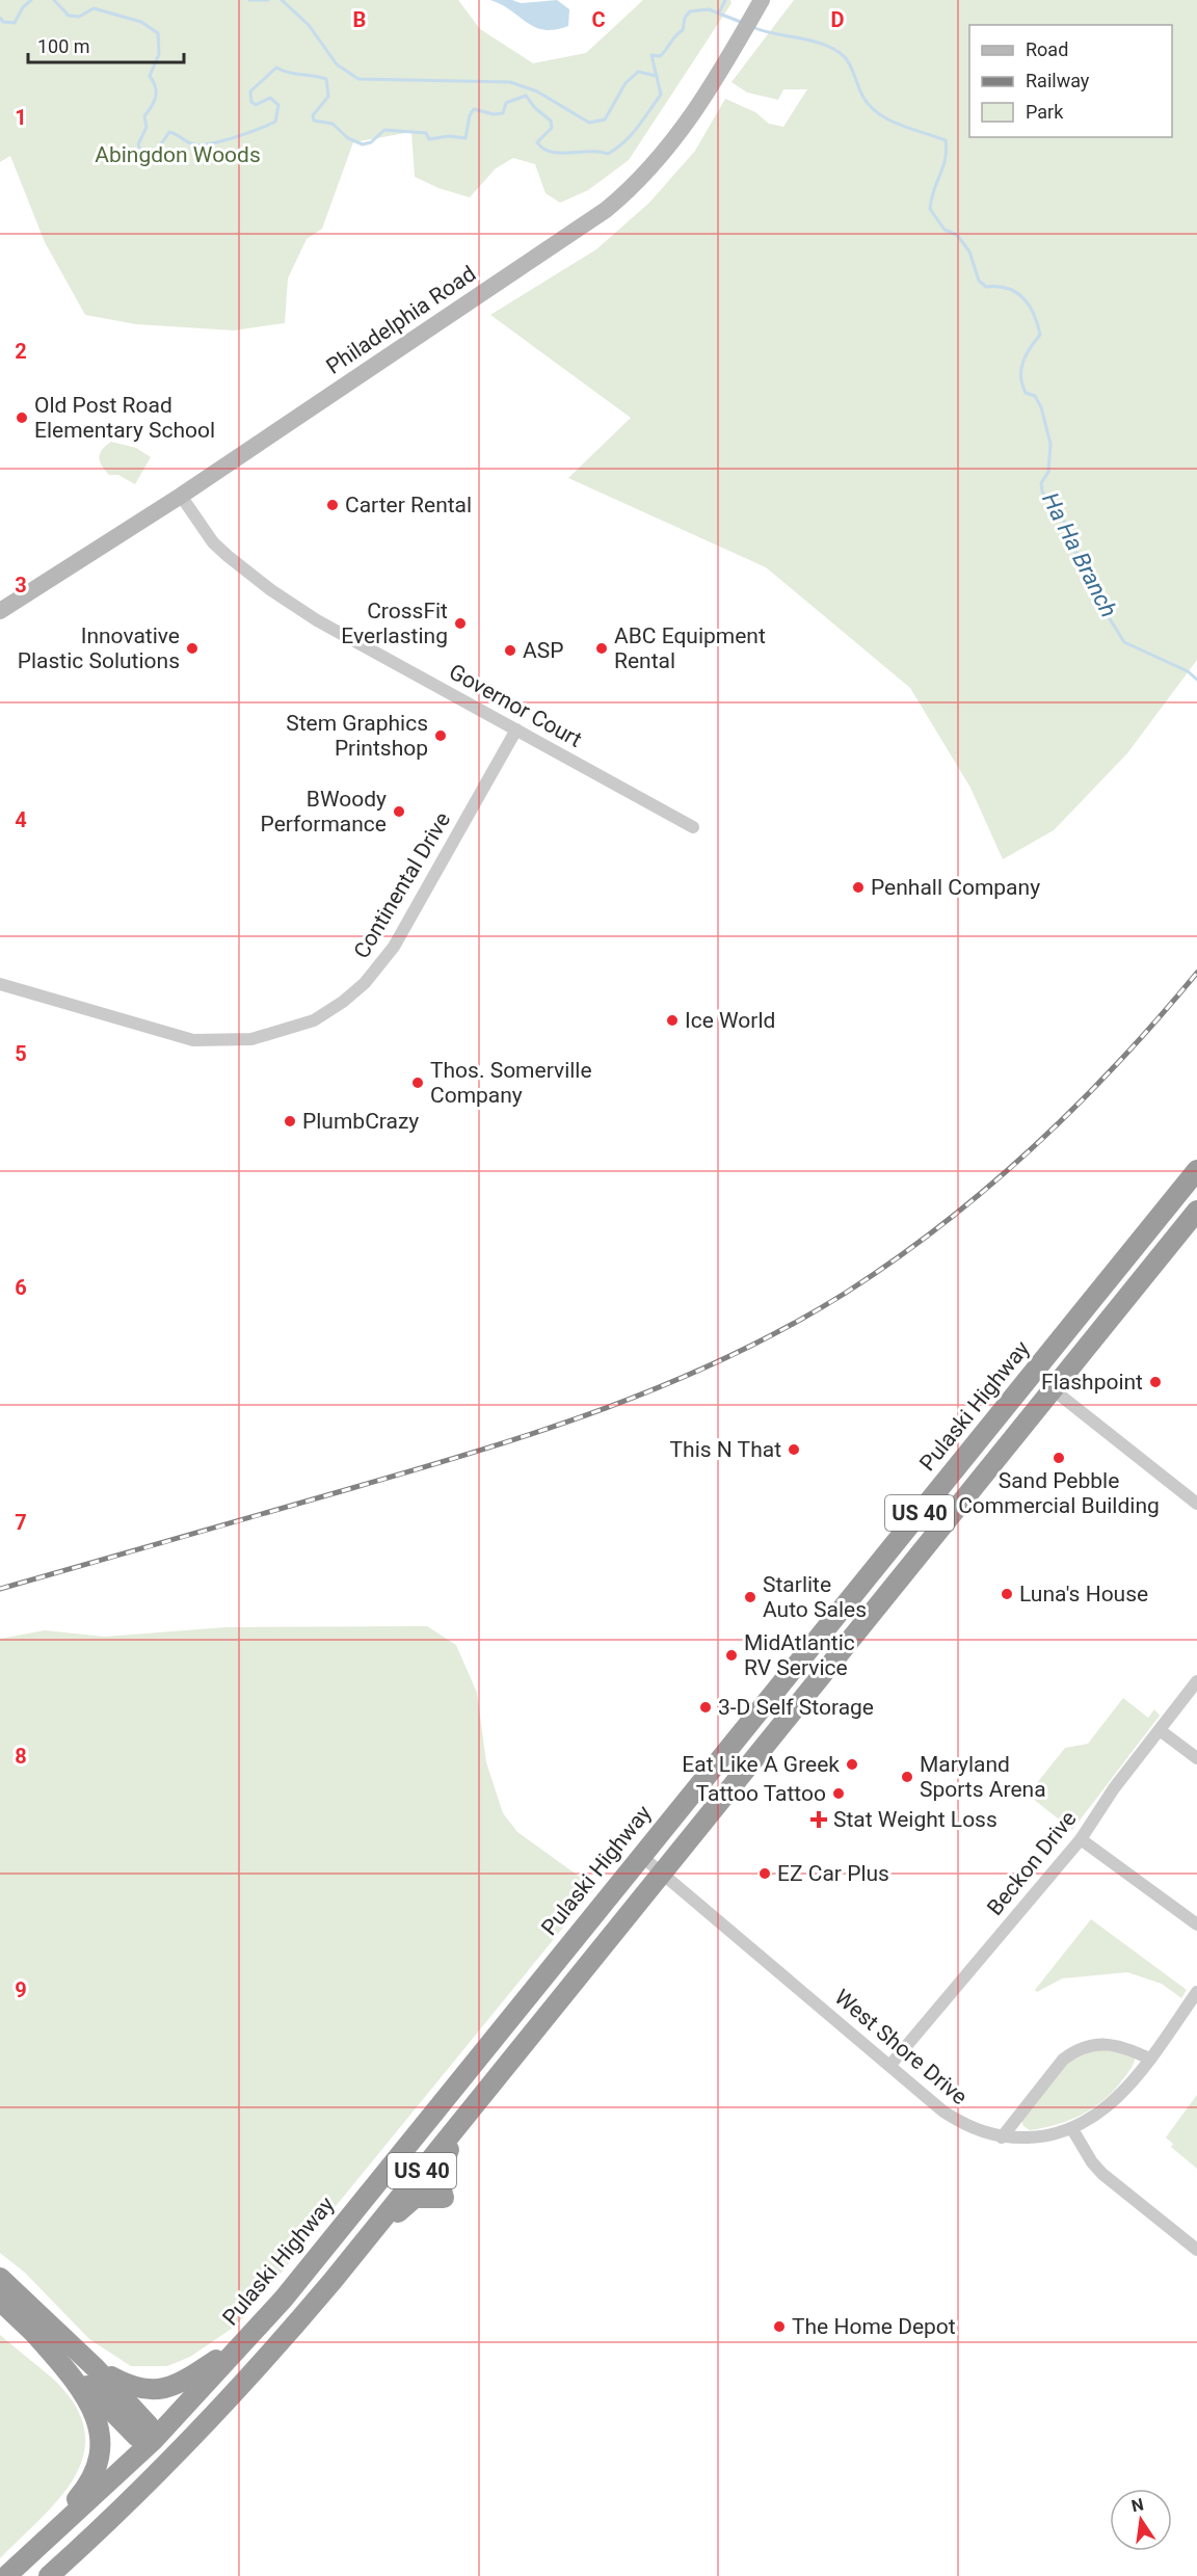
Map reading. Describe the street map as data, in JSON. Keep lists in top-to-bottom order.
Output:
{
  "streets": {
    "highway": ["Pulaski Highway", "US 40"],
    "main road": ["Philadelphia Road"],
    "street": [
      "Governor Court",
      "Continental Drive",
      "Beckon Drive",
      "West Shore Drive"
    ]
  },
  "crossings": [
    ["Philadelphia Road", "Governor Court"],
    ["Governor Court", "Continental Drive"],
    ["Pulaski Highway", "West Shore Drive"],
    ["US 40", "West Shore Drive"],
    ["Beckon Drive", "West Shore Drive"]
  ],
  "water": ["Ha Ha Branch"],
  "parks": ["Abingdon Woods"],
  "places": {
    "other": [
      "Old Post Road Elementary School",
      "Carter Rental",
      "CrossFit Everlasting",
      "Innovative Plastic Solutions",
      "ABC Equipment Rental",
      "ASP",
      "Stem Graphics Printshop",
      "BWoody Performance",
      "Penhall Company",
      "Ice World",
      "Thos. Somerville Company",
      "PlumbCrazy",
      "Flashpoint",
      "This N That",
      "Sand Pebble Commercial Building",
      "Luna's House",
      "Starlite Auto Sales",
      "MidAtlantic RV Service",
      "3-D Self Storage",
      "Eat Like A Greek",
      "Maryland Sports Arena",
      "Tattoo Tattoo",
      "EZ Car Plus",
      "The Home Depot"
    ],
    "health": ["Stat Weight Loss"]
  },
  "legend": ["Road", "Railway", "Park"],
  "scale_bar": "100 m",
  "north": "top",
  "grid": {
    "columns": ["B", "C", "D"],
    "rows": [
      "1",
      "2",
      "3",
      "4",
      "5",
      "6",
      "7",
      "8",
      "9"
    ]
  }
}
